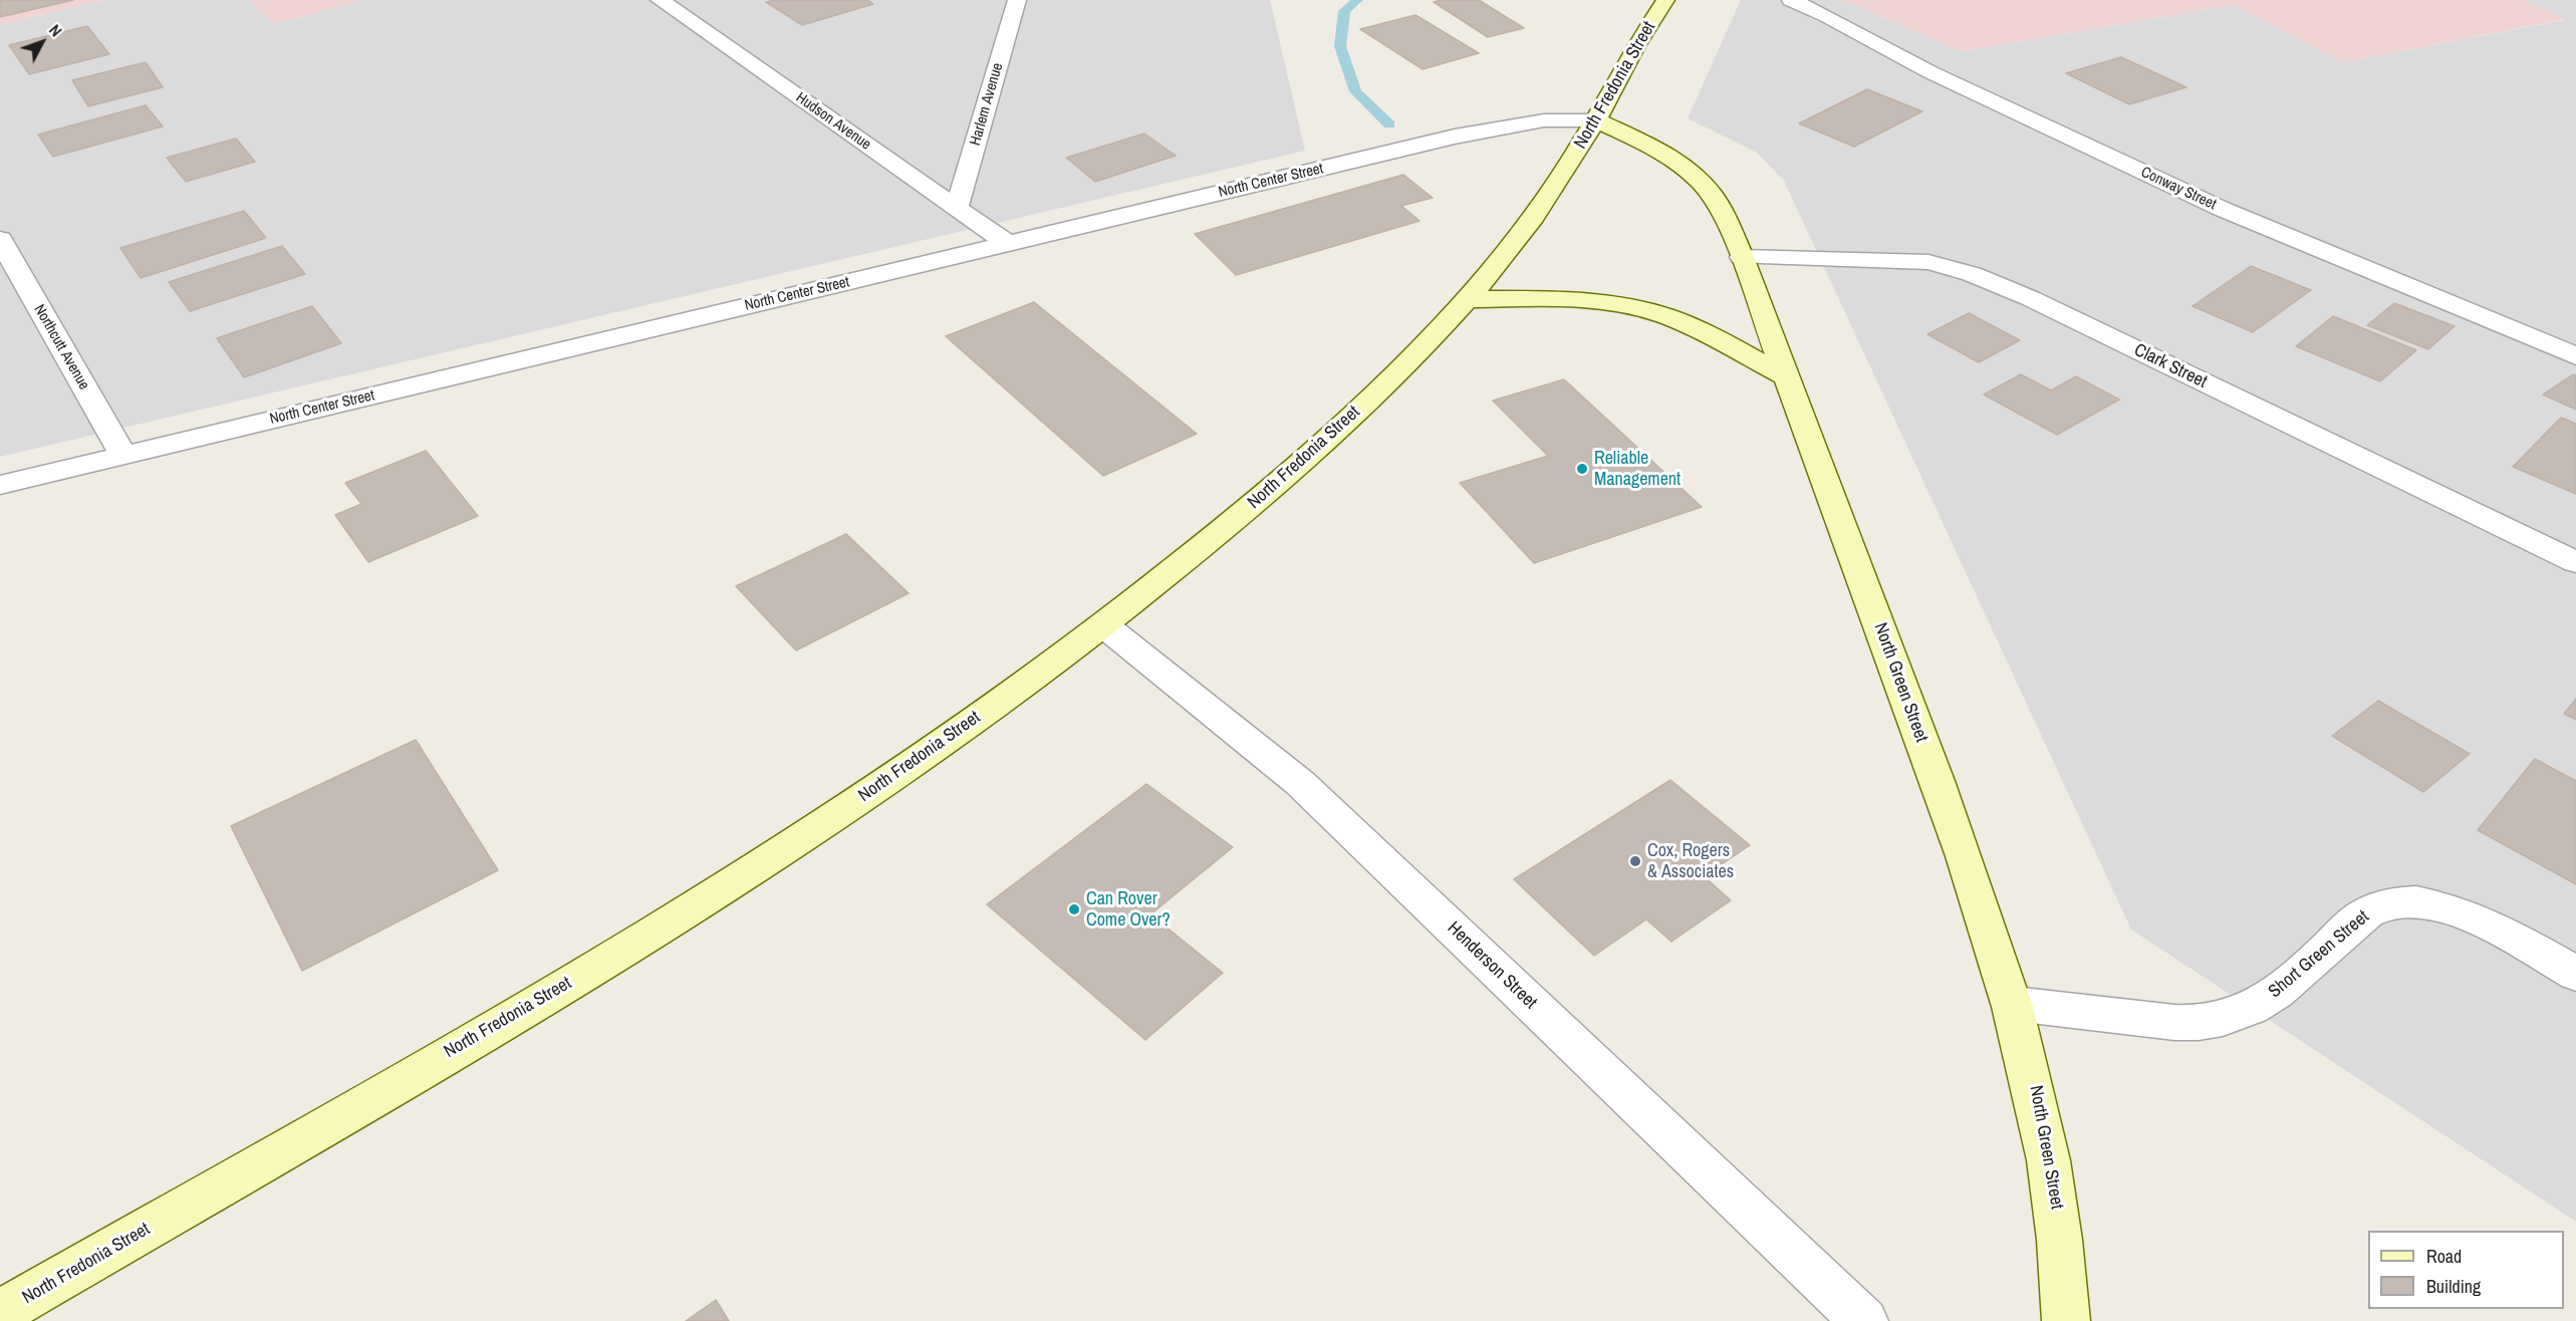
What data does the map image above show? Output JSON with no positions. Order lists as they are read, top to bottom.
{
  "streets": {
    "street": [
      "North Fredonia Street",
      "Harlem Avenue",
      "Hudson Avenue",
      "North Center Street",
      "Conway Street",
      "Northcutt Avenue",
      "Clark Street",
      "North Green Street",
      "Short Green Street",
      "Henderson Street"
    ]
  },
  "crossings": [
    ["North Fredonia Street", "North Center Street"],
    ["North Fredonia Street", "North Green Street"],
    ["North Fredonia Street", "Henderson Street"],
    ["Harlem Avenue", "Hudson Avenue"],
    ["Hudson Avenue", "North Center Street"],
    ["North Center Street", "Northcutt Avenue"],
    ["North Center Street", "North Green Street"],
    ["Clark Street", "North Green Street"],
    ["North Green Street", "Short Green Street"]
  ],
  "places": ["Reliable Management", "Cox, Rogers & Associates", "Can Rover Come Over?"],
  "legend": ["Road", "Building"],
  "north": "top right"
}
